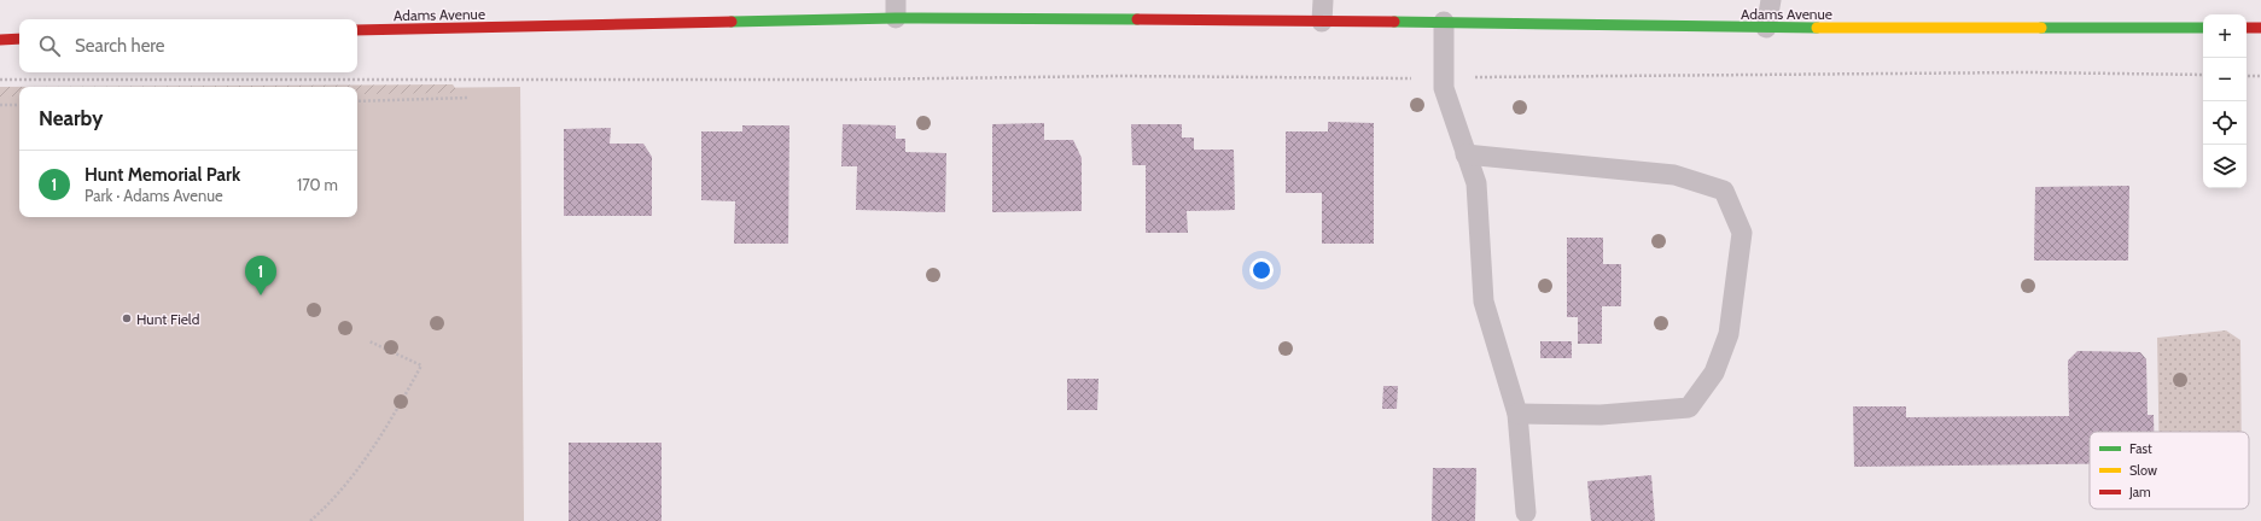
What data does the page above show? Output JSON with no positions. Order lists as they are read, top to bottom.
{
  "streets": {
    "street": ["Adams Avenue"]
  },
  "places": ["Hunt Field"],
  "legend": ["Fast", "Slow", "Jam"],
  "page": {
    "map_buttons": ["+", "−"],
    "search": "Search here",
    "heading": "Nearby",
    "list": [
      {
        "mark": "1",
        "name": "Hunt Memorial Park",
        "note": "Park · Adams Avenue",
        "value": "170 m"
      }
    ],
    "pins": "1"
  }
}
